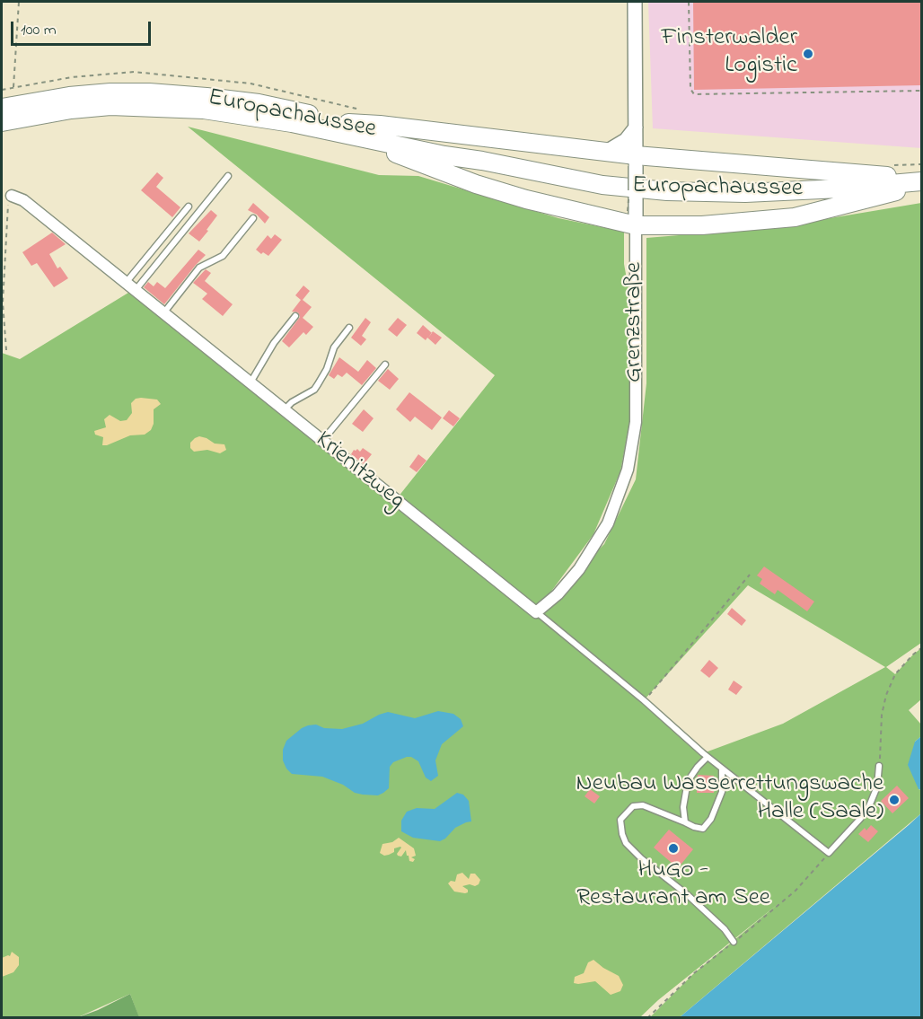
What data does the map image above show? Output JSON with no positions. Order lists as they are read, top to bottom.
{
  "streets": {
    "main road": ["Europachaussee"],
    "street": ["Grenzstraße", "Krienitzweg"]
  },
  "crossings": [
    ["Grenzstraße", "Krienitzweg"]
  ],
  "places": ["Finsterwalder Logistic", "Neubau Wasserrettungswache Halle (Saale)", "HuGo - Restaurant am See"],
  "scale_bar": "100 m"
}
